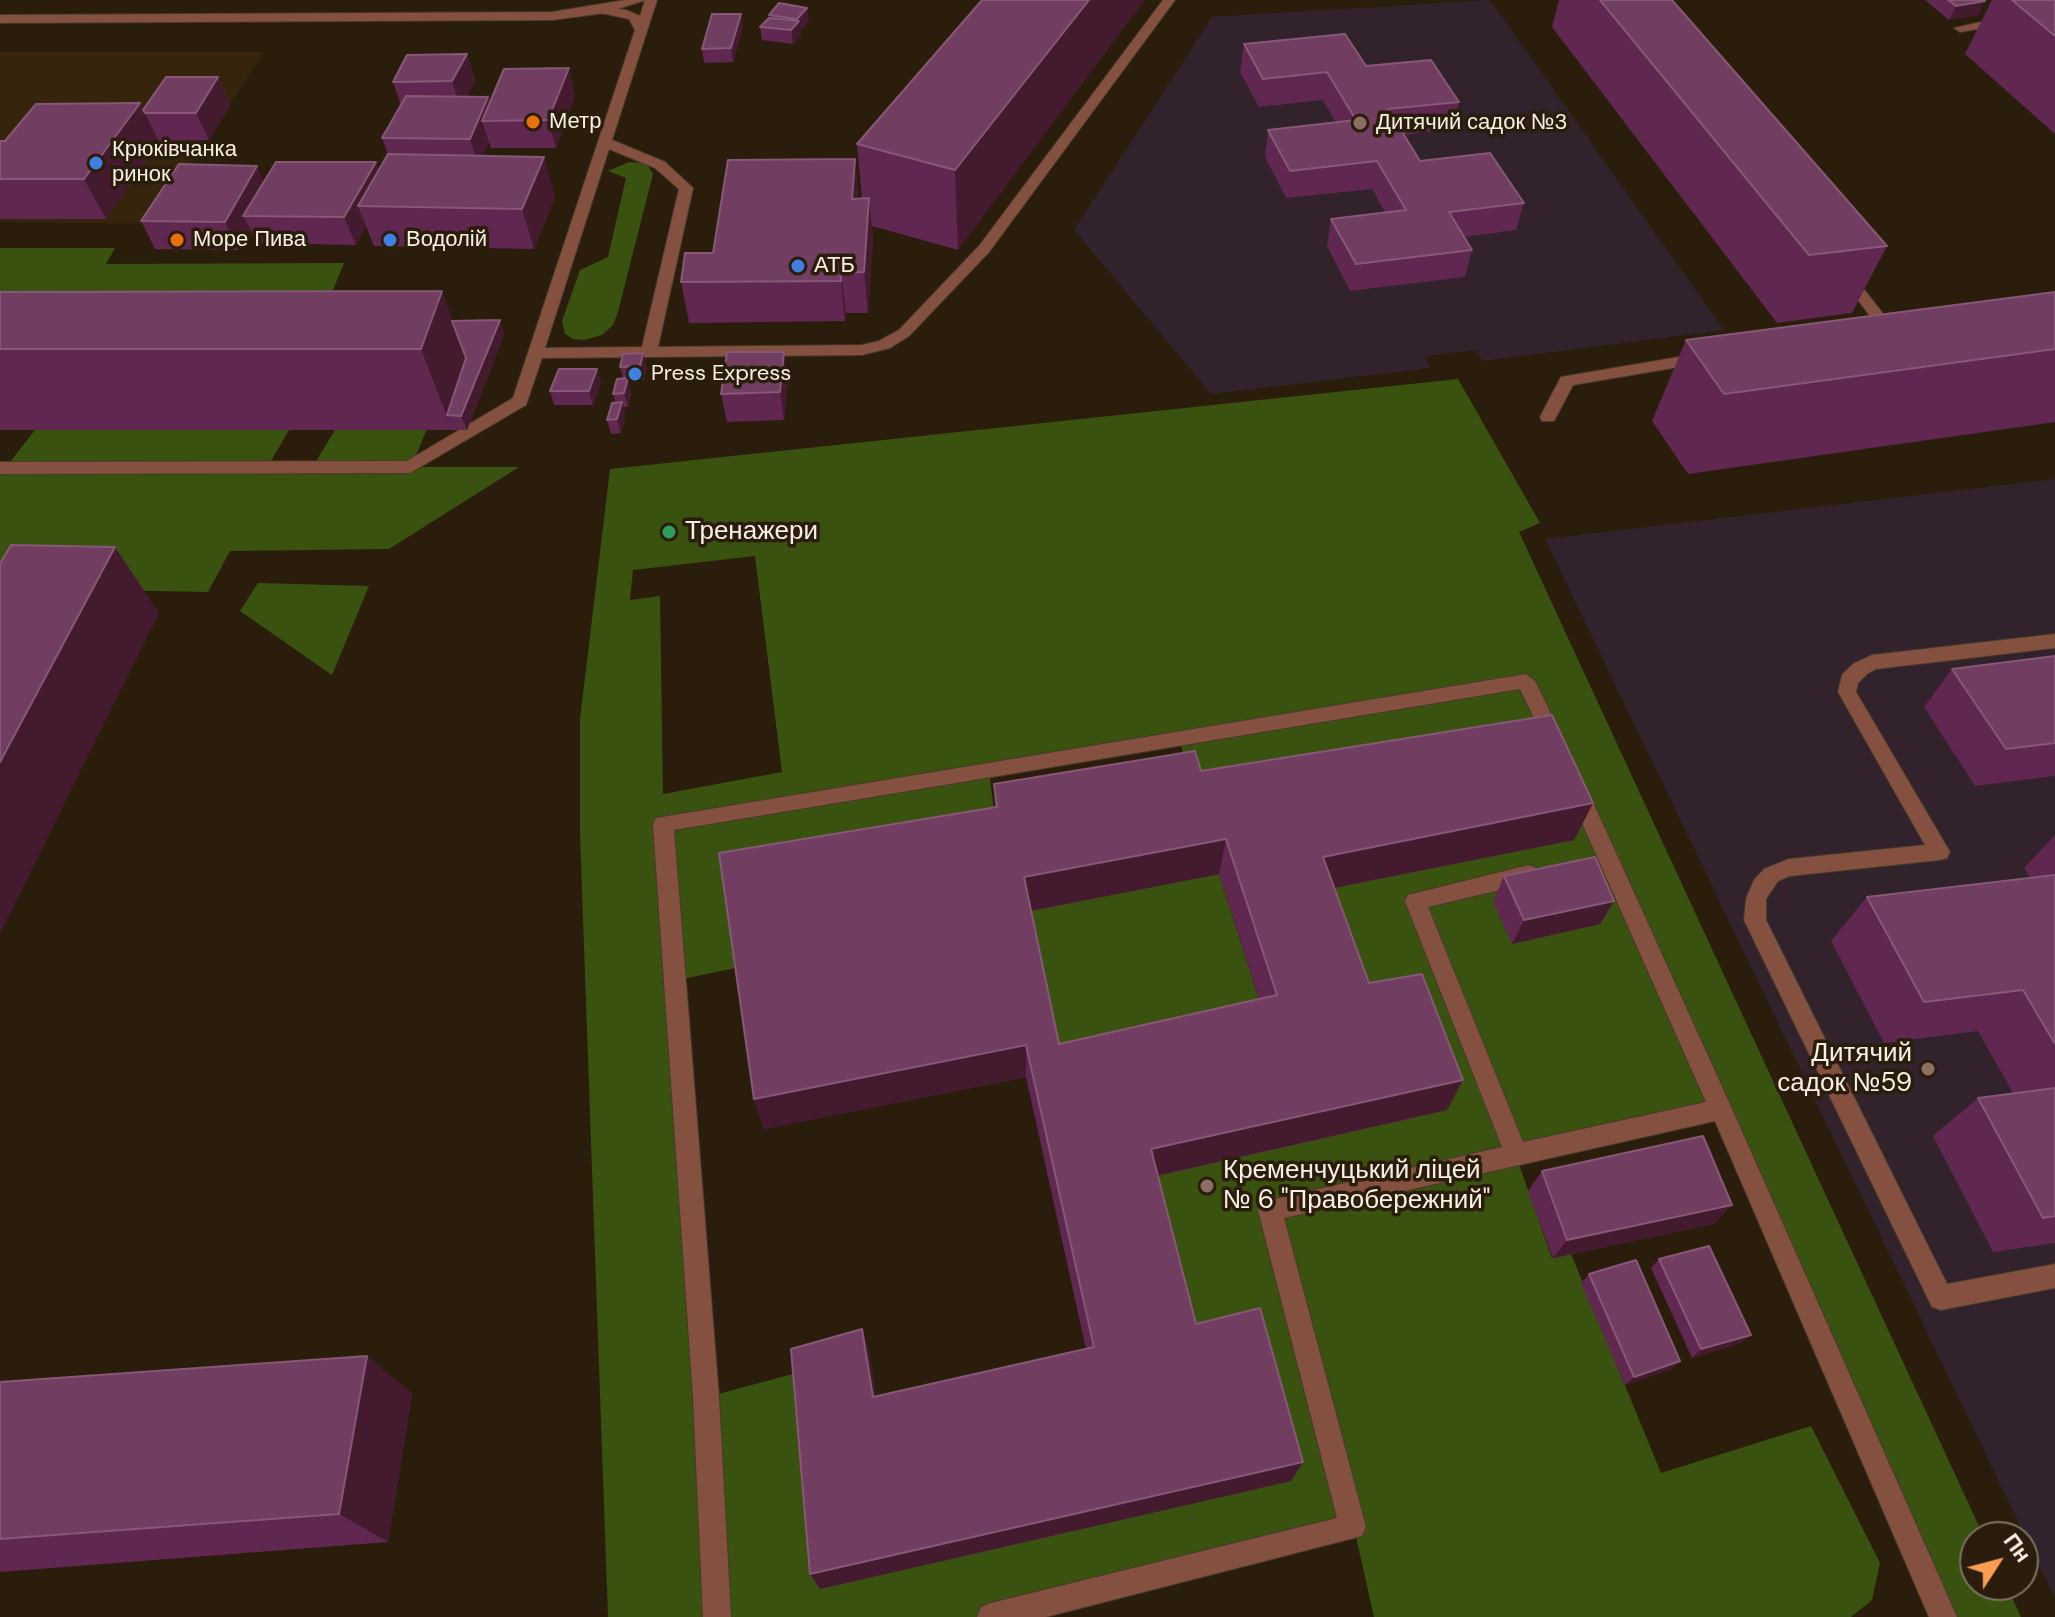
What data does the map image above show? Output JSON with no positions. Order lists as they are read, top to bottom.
{
  "places": [
    "Метр",
    "Дитячий садок №3",
    "Крюківчанка ринок",
    "Море Пива",
    "Водолій",
    "АТБ",
    "Press Express",
    "Тренажери",
    "Дитячий садок №59",
    "Кременчуцький ліцей № 6 \"Правобережний\""
  ],
  "north": "top right"
}
